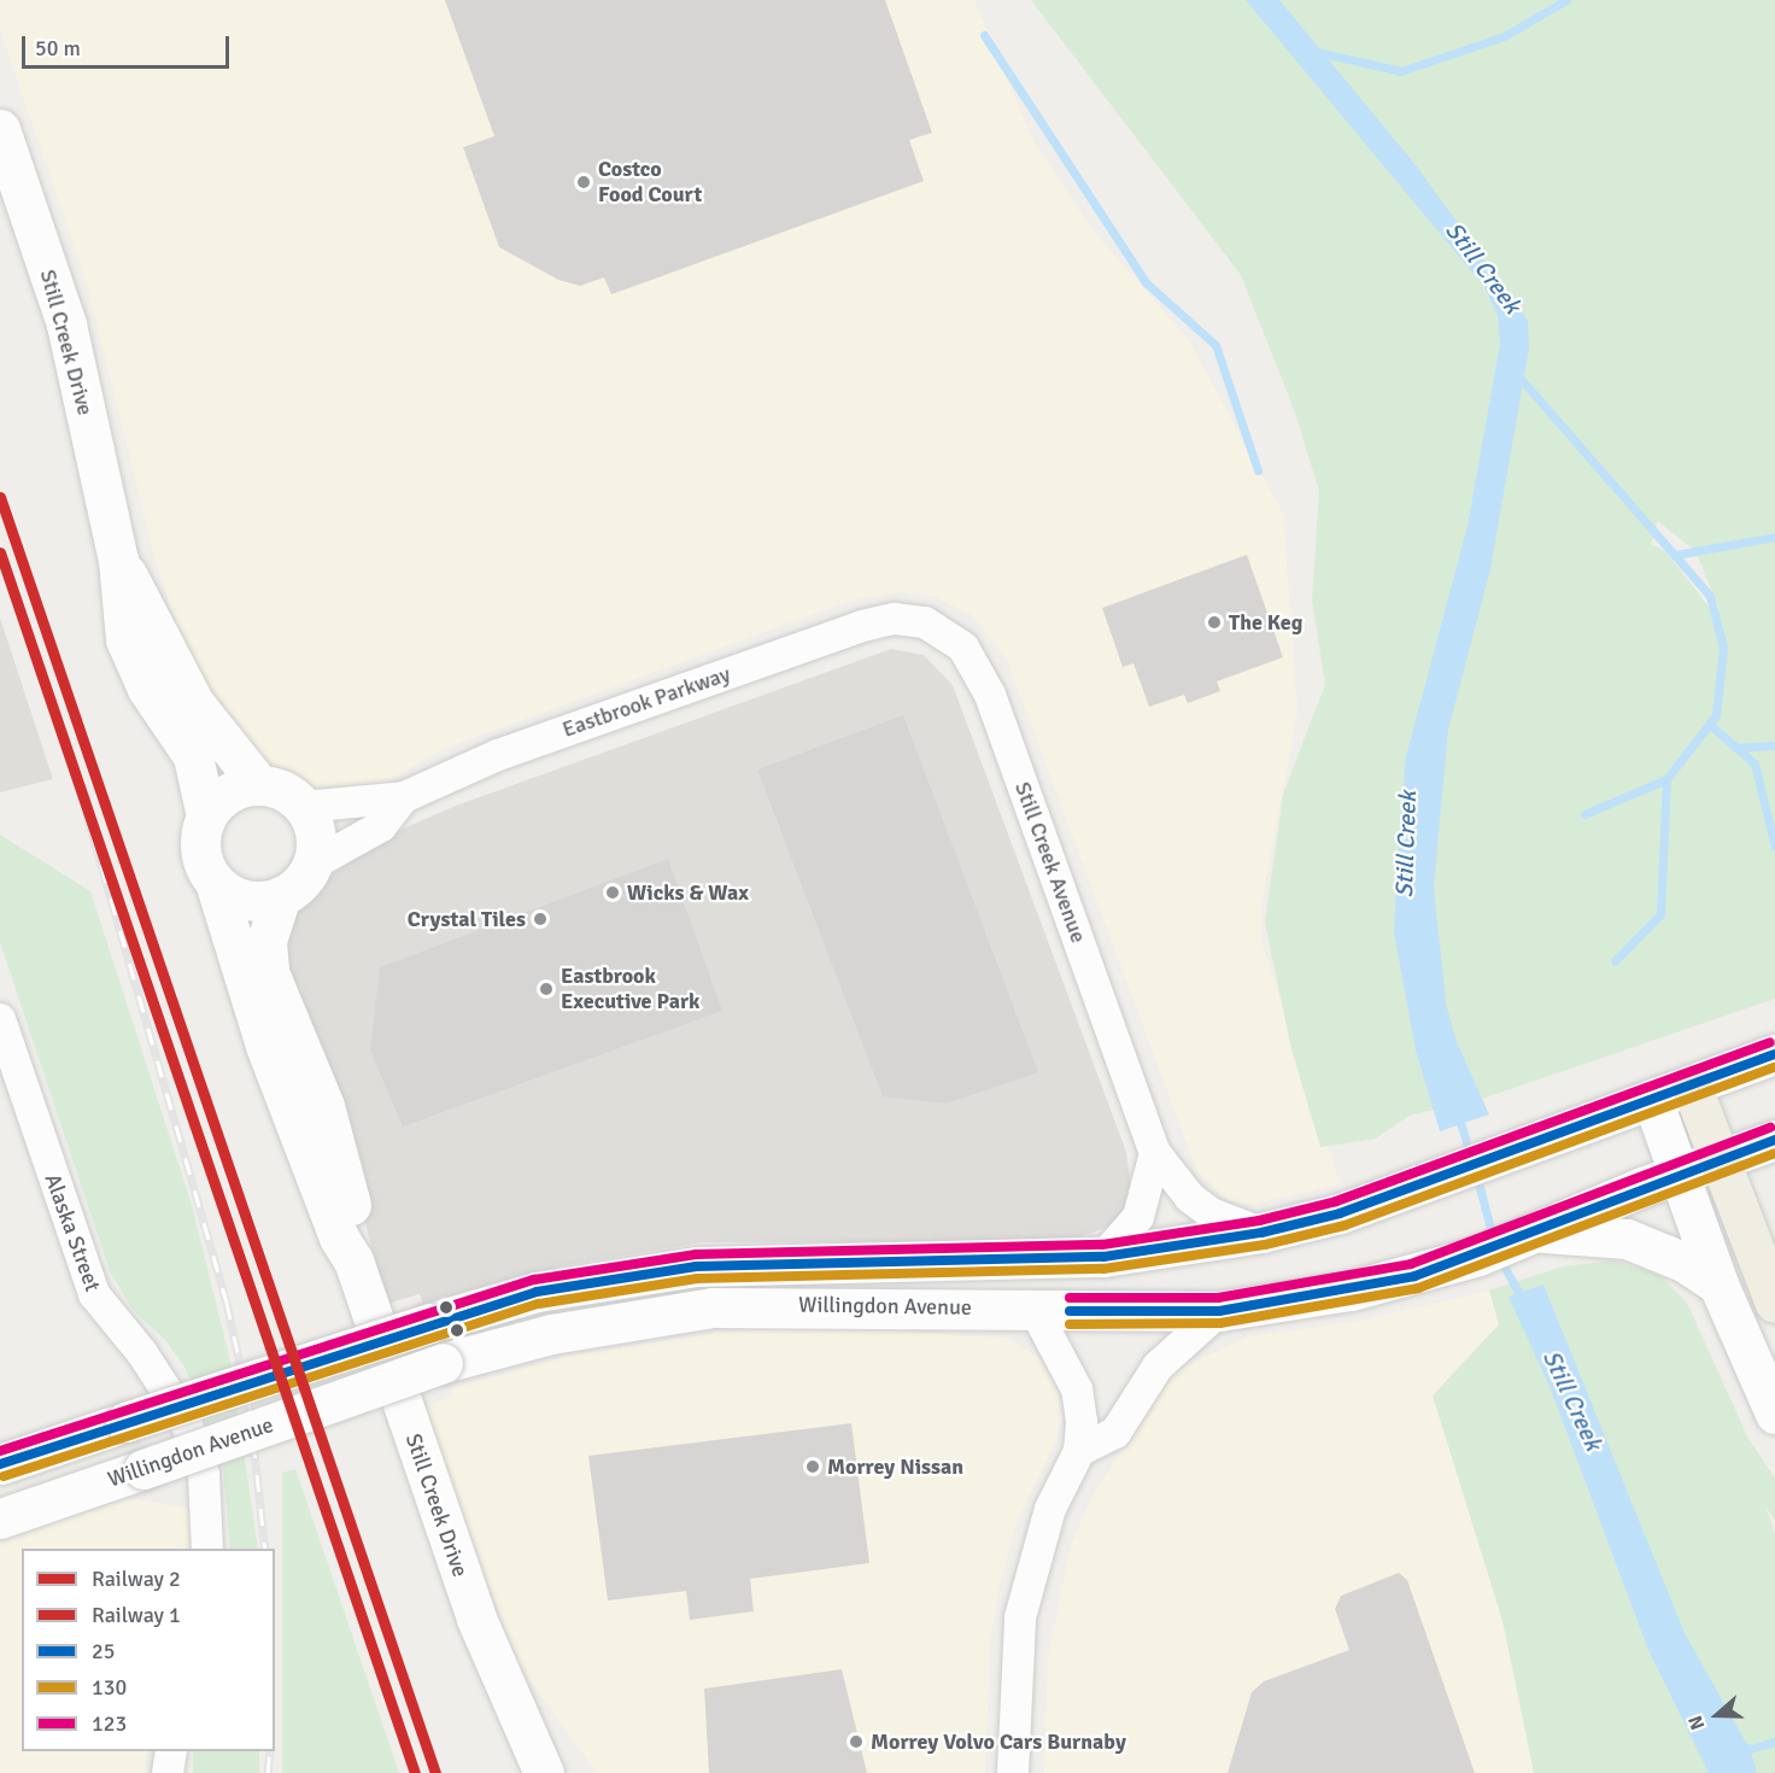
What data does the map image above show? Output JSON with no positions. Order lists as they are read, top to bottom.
{
  "streets": {
    "main road": ["Still Creek Drive", "Willingdon Avenue"],
    "street": ["Eastbrook Parkway", "Still Creek Avenue", "Alaska Street"]
  },
  "crossings": [
    ["Still Creek Drive", "Eastbrook Parkway"],
    ["Eastbrook Parkway", "Still Creek Avenue"],
    ["Still Creek Avenue", "Willingdon Avenue"]
  ],
  "water": ["Still Creek"],
  "places": [
    "Costco Food Court",
    "The Keg",
    "Wicks & Wax",
    "Crystal Tiles",
    "Eastbrook Executive Park",
    "Morrey Nissan",
    "Morrey Volvo Cars Burnaby"
  ],
  "lines": [
    "rail line 2",
    "rail line 1",
    "transit line 123",
    "transit line 25",
    "transit line 130"
  ],
  "legend": [
    "Railway 2",
    "Railway 1",
    "25",
    "130",
    "123"
  ],
  "scale_bar": "50 m",
  "north": "left"
}
